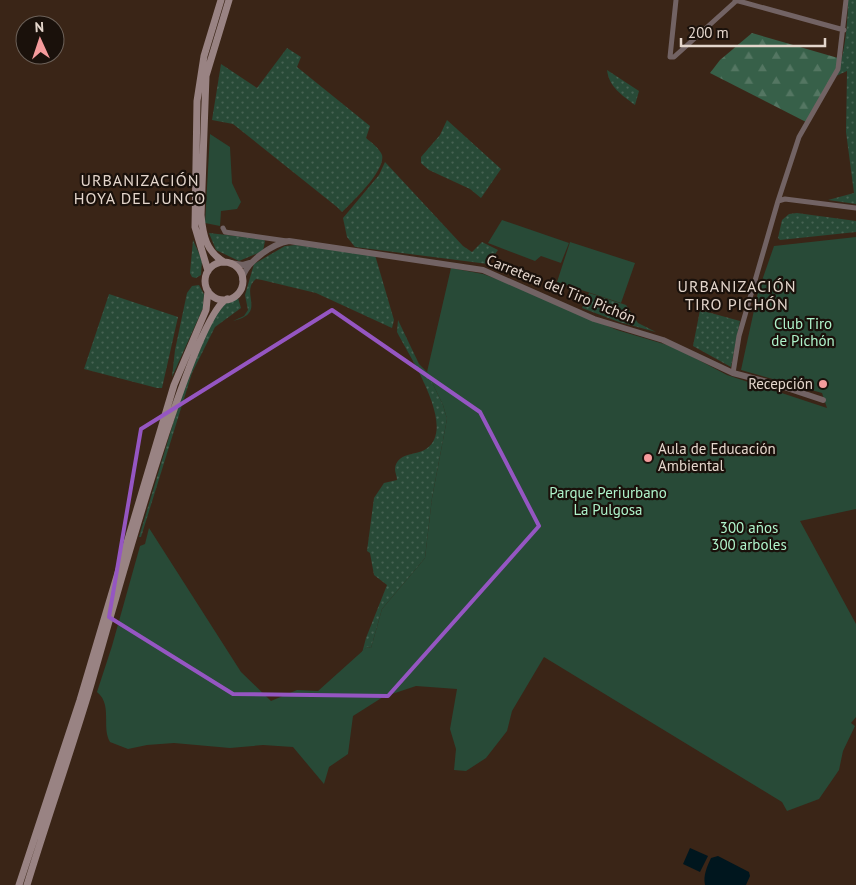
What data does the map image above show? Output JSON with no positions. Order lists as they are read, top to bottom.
{
  "streets": {
    "street": ["Carretera del Tiro Pichón"]
  },
  "districts": ["URBANIZACIÓN HOYA DEL JUNCO", "URBANIZACIÓN TIRO PICHÓN"],
  "parks": ["Club Tiro de Pichón", "Parque Periurbano La Pulgosa", "300 años 300 arboles"],
  "places": ["Recepción", "Aula de Educación Ambiental"],
  "scale_bar": "200 m",
  "north": "top"
}
